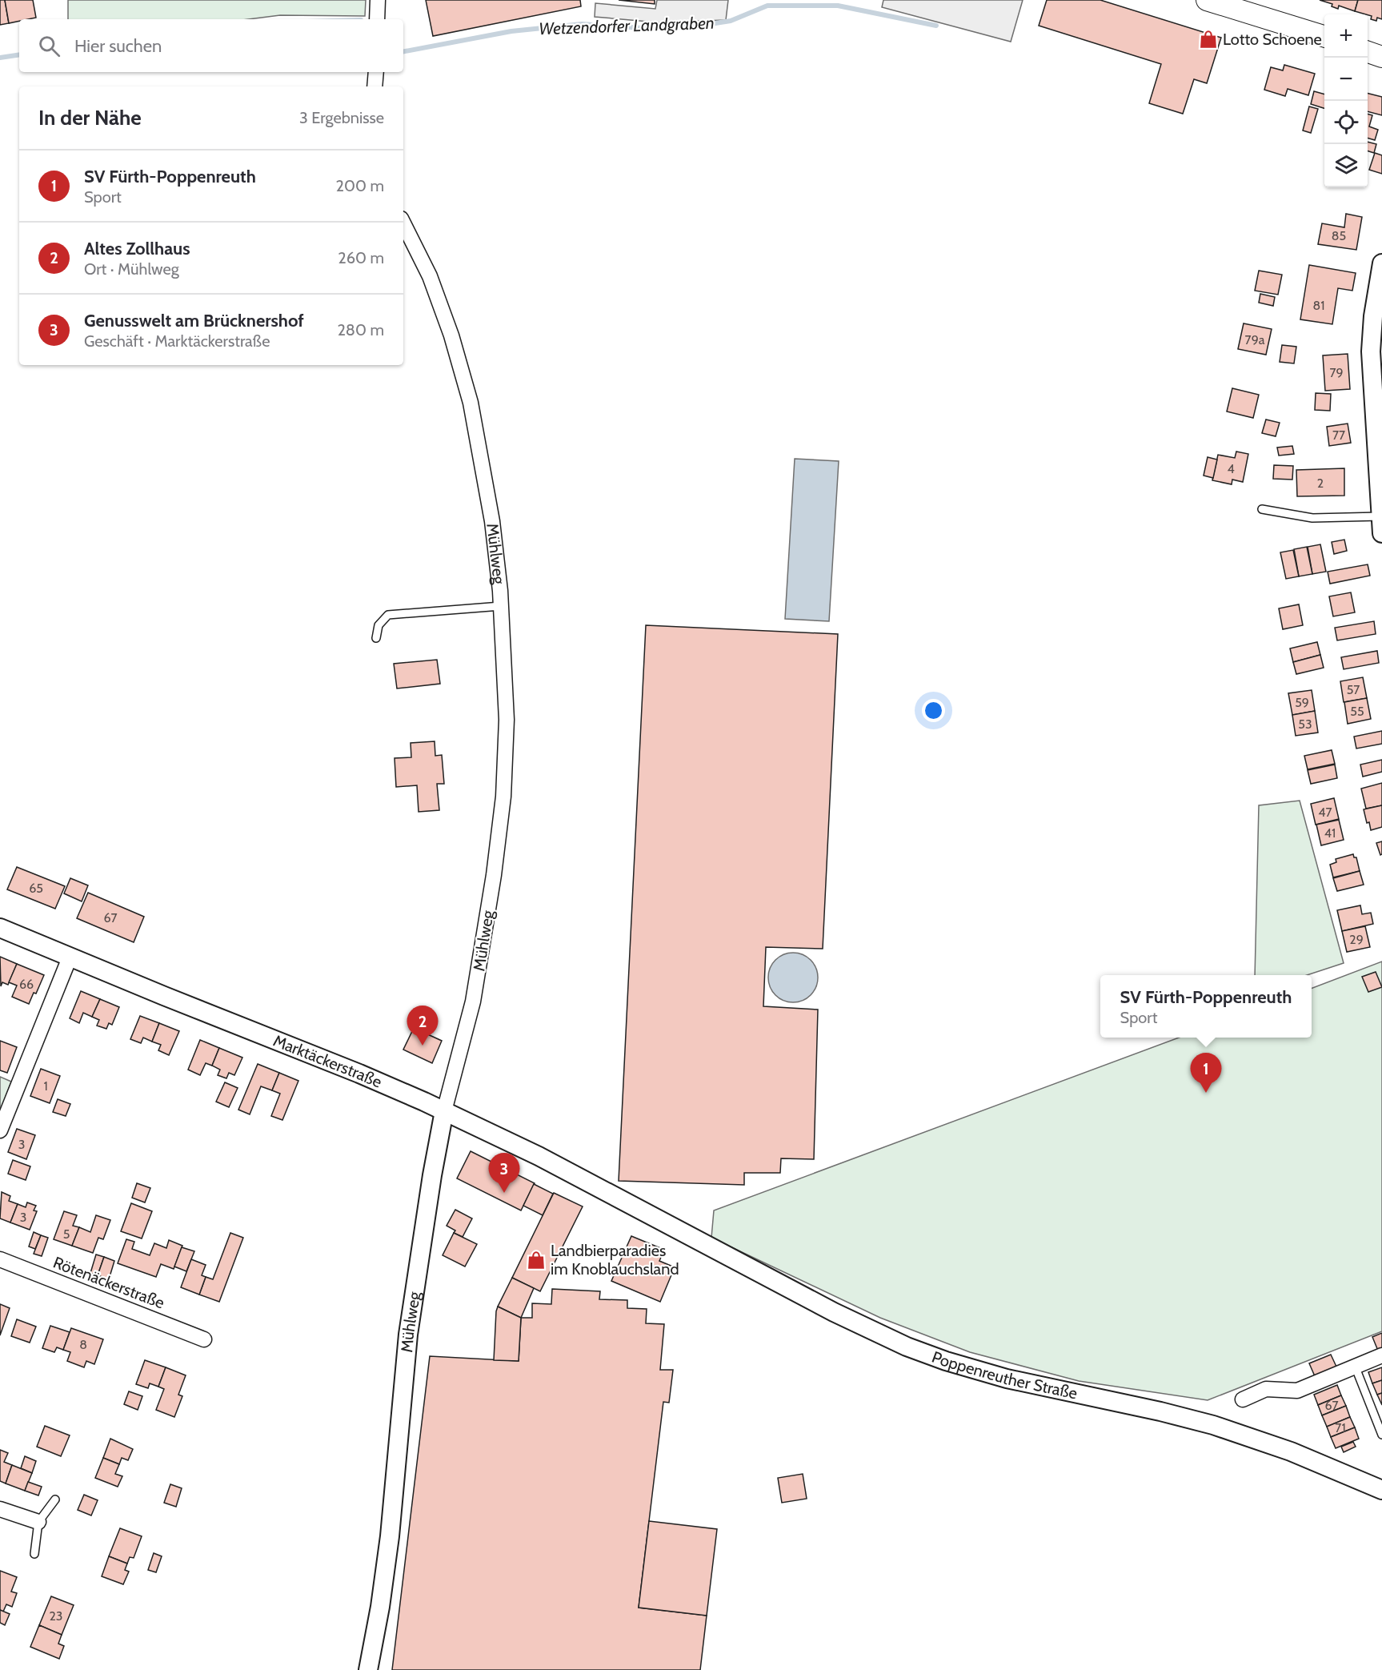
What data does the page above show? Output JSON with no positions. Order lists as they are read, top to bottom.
{
  "streets": {
    "street": [
      "Mühlweg",
      "Marktäckerstraße",
      "Rötenäckerstraße",
      "Poppenreuther Straße"
    ]
  },
  "crossings": [
    ["Mühlweg", "Marktäckerstraße"],
    ["Marktäckerstraße", "Poppenreuther Straße"]
  ],
  "water": ["Wetzendorfer Landgraben"],
  "places": {
    "shop": ["Lotto Schoene", "Landbierparadies im Knoblauchsland"]
  },
  "house_numbers": [
    "85",
    "81",
    "79a",
    "79",
    "77",
    "4",
    "2",
    "57",
    "59",
    "55",
    "53",
    "47",
    "41",
    "65",
    "67",
    "29",
    "66",
    "1",
    "3",
    "3",
    "5",
    "8",
    "67",
    "71",
    "23"
  ],
  "page": {
    "map_buttons": ["+", "−"],
    "search": "Hier suchen",
    "heading": ["In der Nähe", "3 Ergebnisse"],
    "list": [
      {
        "mark": "1",
        "name": "SV Fürth-Poppenreuth",
        "note": "Sport",
        "value": "200 m"
      },
      {
        "mark": "2",
        "name": "Altes Zollhaus",
        "note": "Ort · Mühlweg",
        "value": "260 m"
      },
      {
        "mark": "3",
        "name": "Genusswelt am Brücknershof",
        "note": "Geschäft · Marktäckerstraße",
        "value": "280 m"
      }
    ],
    "popup": ["SV Fürth-Poppenreuth", "Sport"],
    "pins": ["2", "1", "3"]
  }
}
